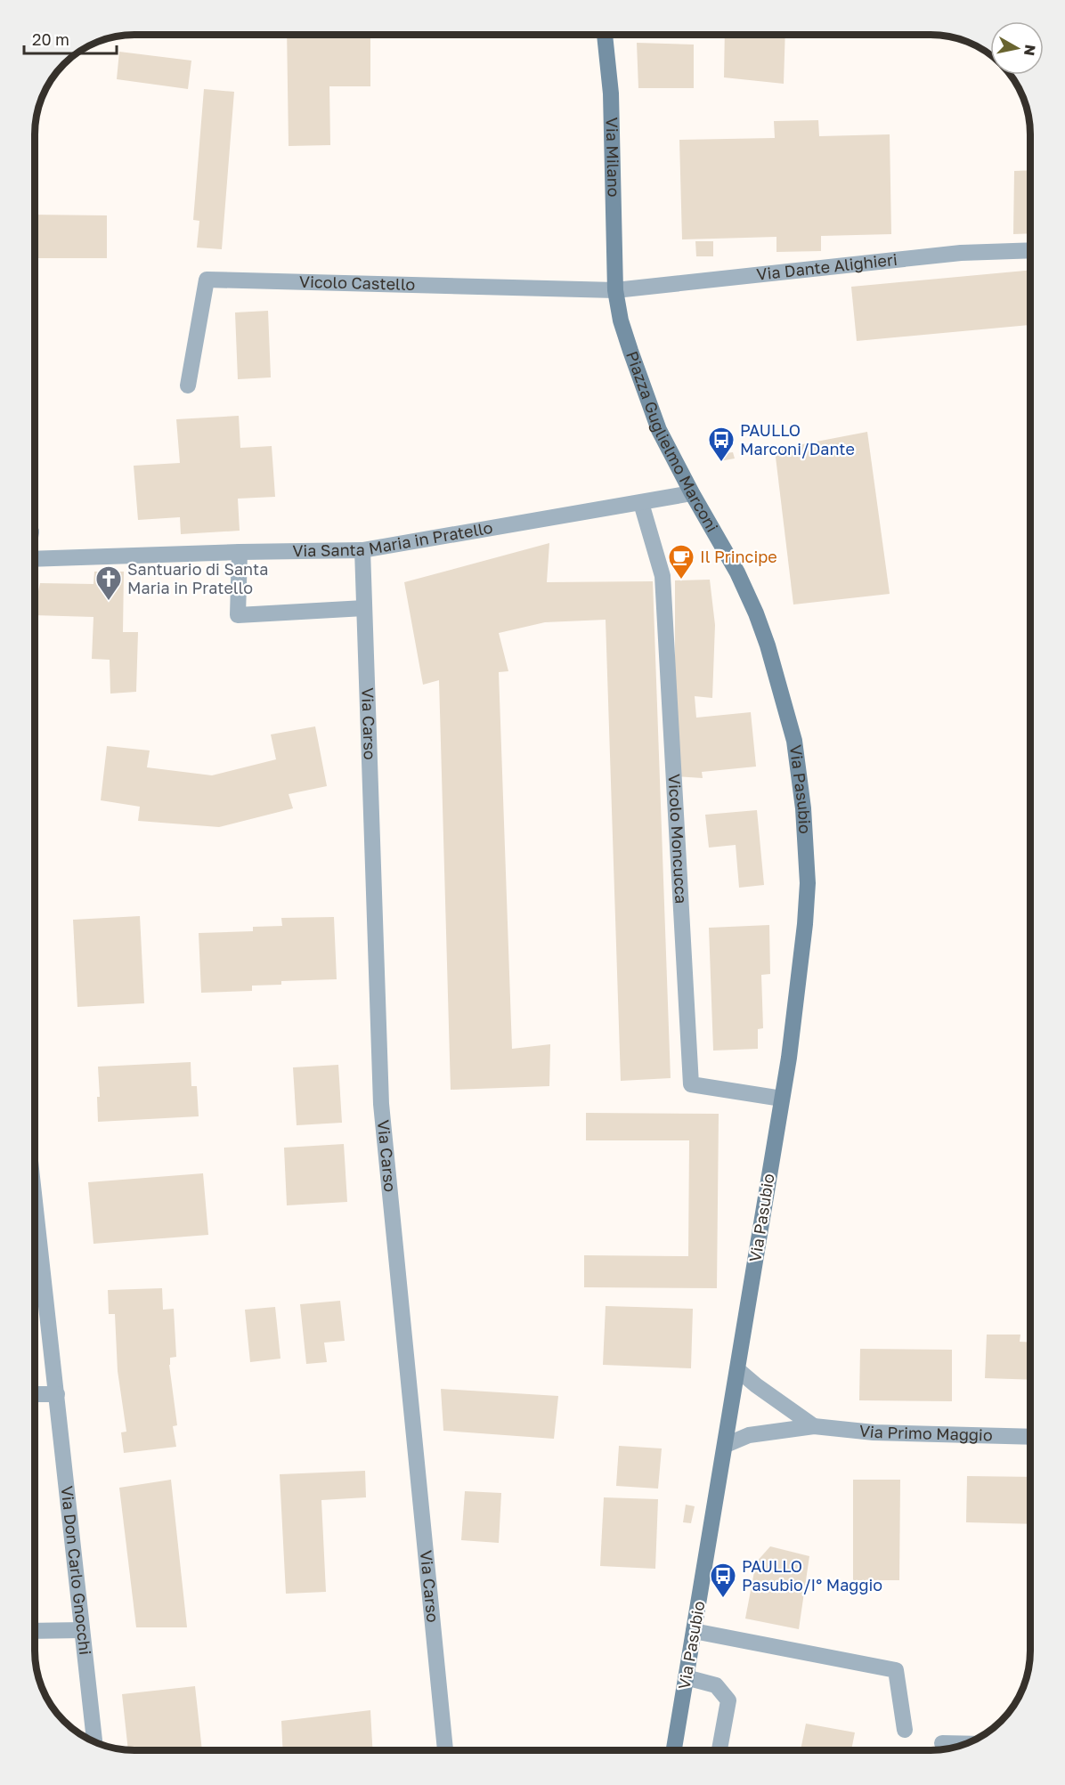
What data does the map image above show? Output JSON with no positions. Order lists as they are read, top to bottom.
{
  "streets": {
    "street": [
      "Via Milano",
      "Via Dante Alighieri",
      "Vicolo Castello",
      "Piazza Guglielmo Marconi",
      "Via Santa Maria in Pratello",
      "Via Carso",
      "Via Pasubio",
      "Vicolo Moncucca",
      "Via Primo Maggio",
      "Via Don Carlo Gnocchi"
    ]
  },
  "crossings": [
    ["Via Milano", "Via Dante Alighieri"],
    ["Via Milano", "Vicolo Castello"],
    ["Via Milano", "Piazza Guglielmo Marconi"],
    ["Via Dante Alighieri", "Vicolo Castello"],
    ["Via Dante Alighieri", "Piazza Guglielmo Marconi"],
    ["Vicolo Castello", "Piazza Guglielmo Marconi"],
    ["Piazza Guglielmo Marconi", "Via Santa Maria in Pratello"],
    ["Piazza Guglielmo Marconi", "Via Pasubio"],
    ["Via Santa Maria in Pratello", "Via Carso"],
    ["Via Santa Maria in Pratello", "Vicolo Moncucca"],
    ["Via Pasubio", "Vicolo Moncucca"],
    ["Via Pasubio", "Via Primo Maggio"]
  ],
  "places": {
    "bus stop": ["PAULLO Marconi/Dante", "PAULLO Pasubio/I° Maggio"],
    "cafe": ["Il Principe"],
    "church": ["Santuario di Santa Maria in Pratello"]
  },
  "scale_bar": "20 m",
  "north": "right"
}
